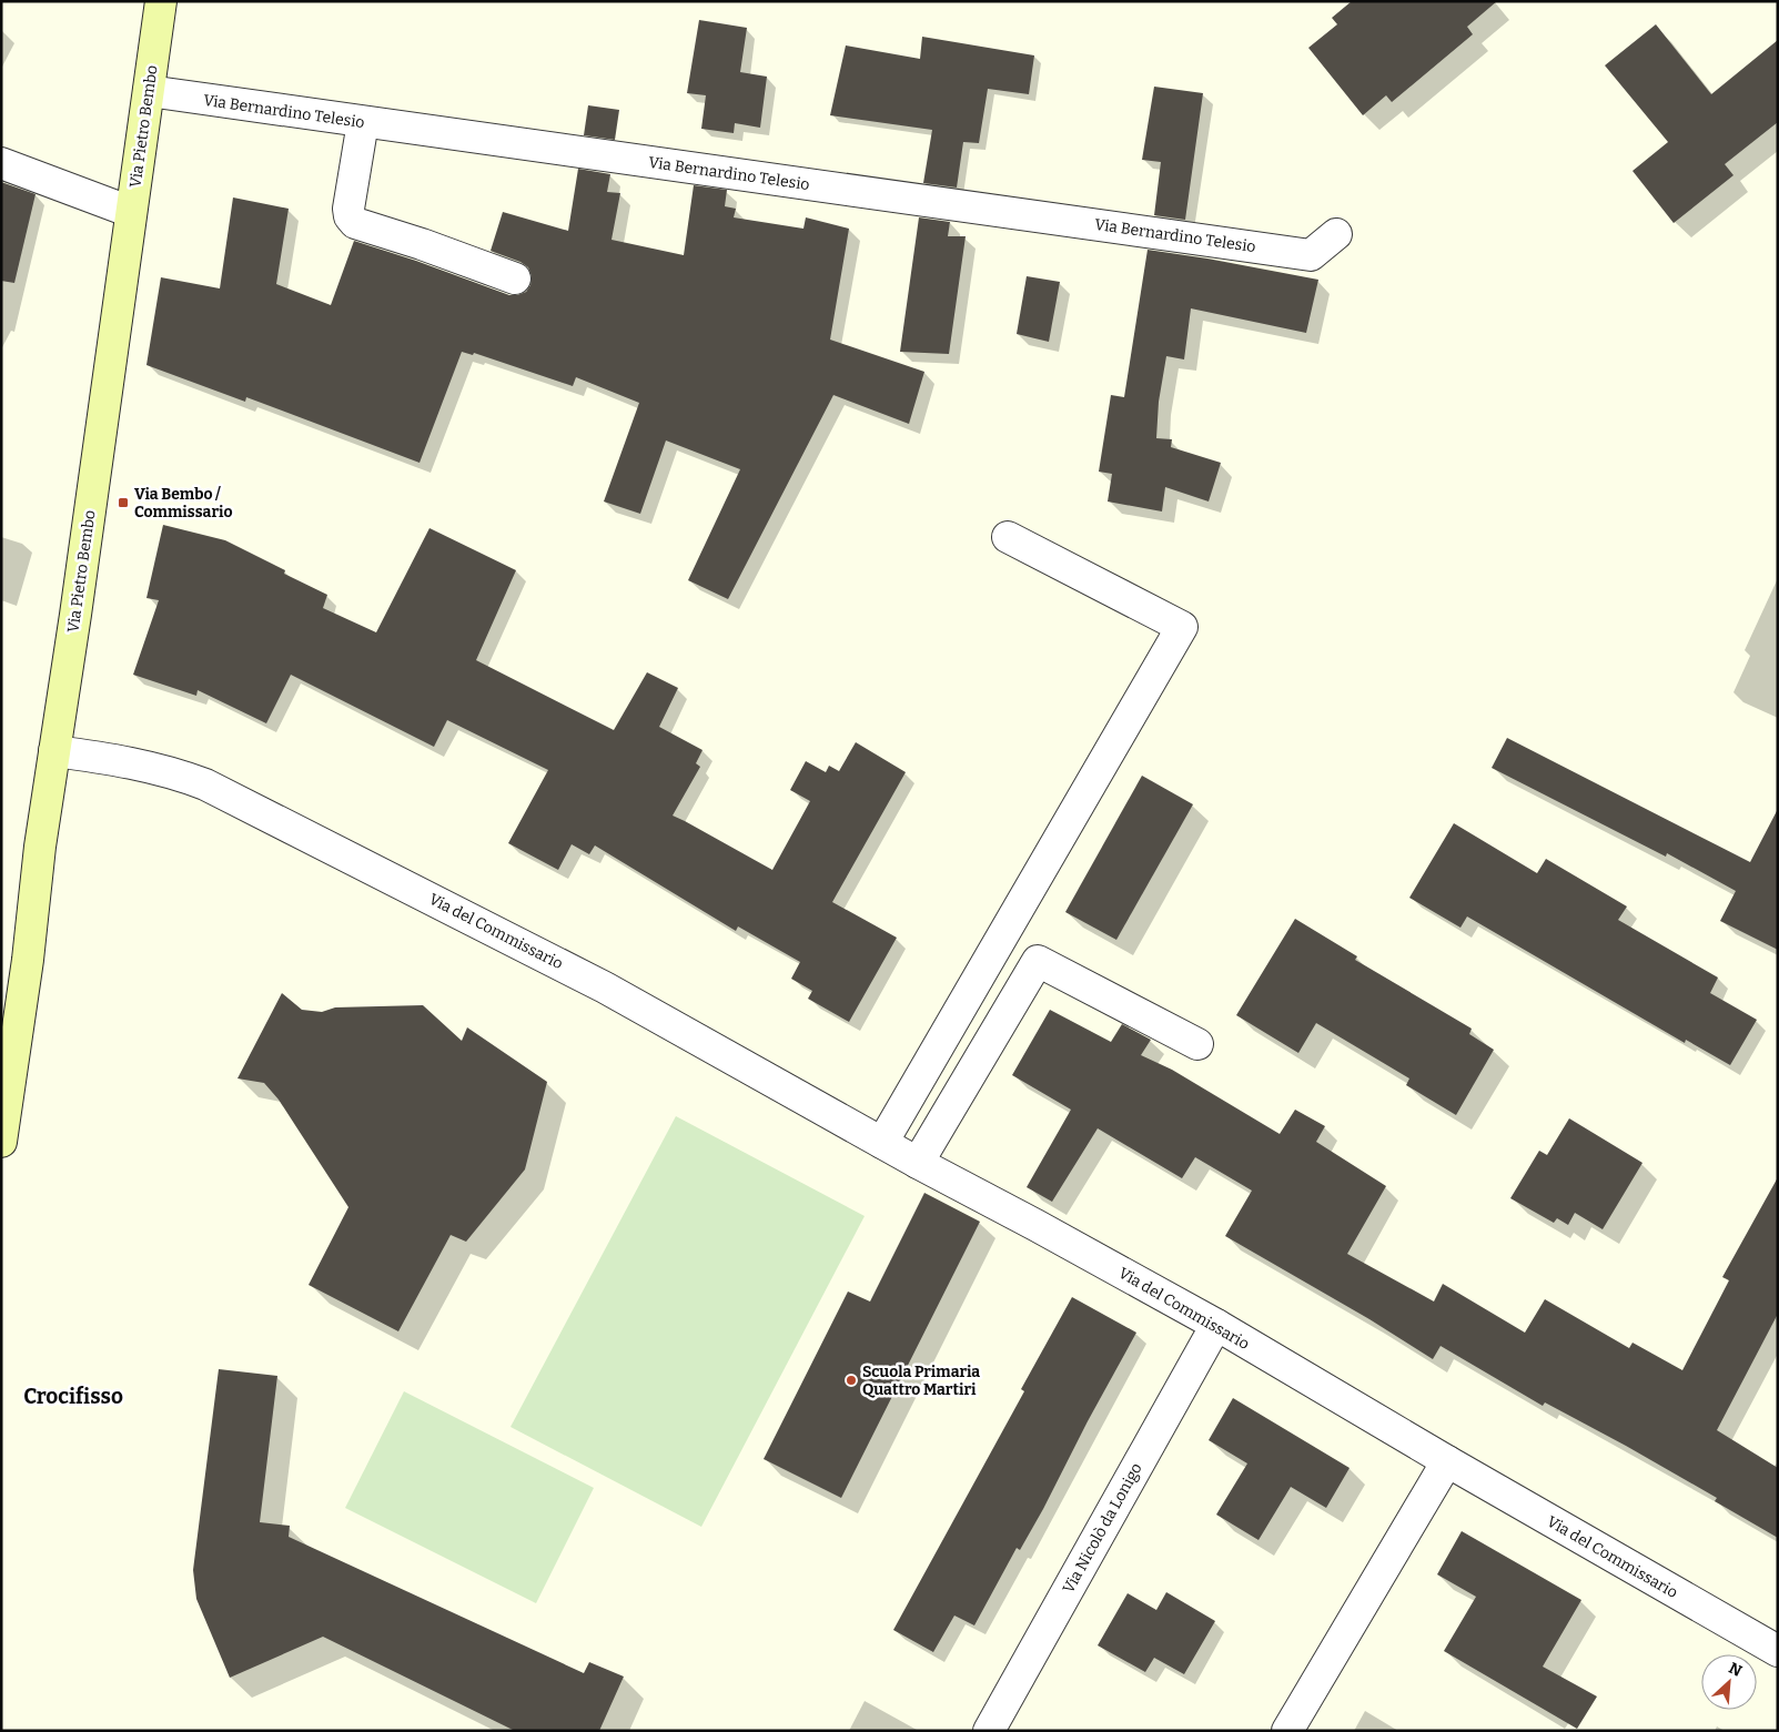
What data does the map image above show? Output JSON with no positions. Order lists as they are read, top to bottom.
{
  "streets": {
    "main road": ["Via Pietro Bembo"],
    "street": ["Via Bernardino Telesio", "Via del Commissario", "Via Nicolò da Lonigo"]
  },
  "crossings": [
    ["Via Bernardino Telesio", "Via Pietro Bembo"],
    ["Via Pietro Bembo", "Via del Commissario"],
    ["Via del Commissario", "Via Nicolò da Lonigo"]
  ],
  "districts": ["Crocifisso"],
  "places": {
    "transit": ["Via Bembo / Commissario"],
    "other": ["Scuola Primaria Quattro Martiri"]
  },
  "north": "top right"
}
